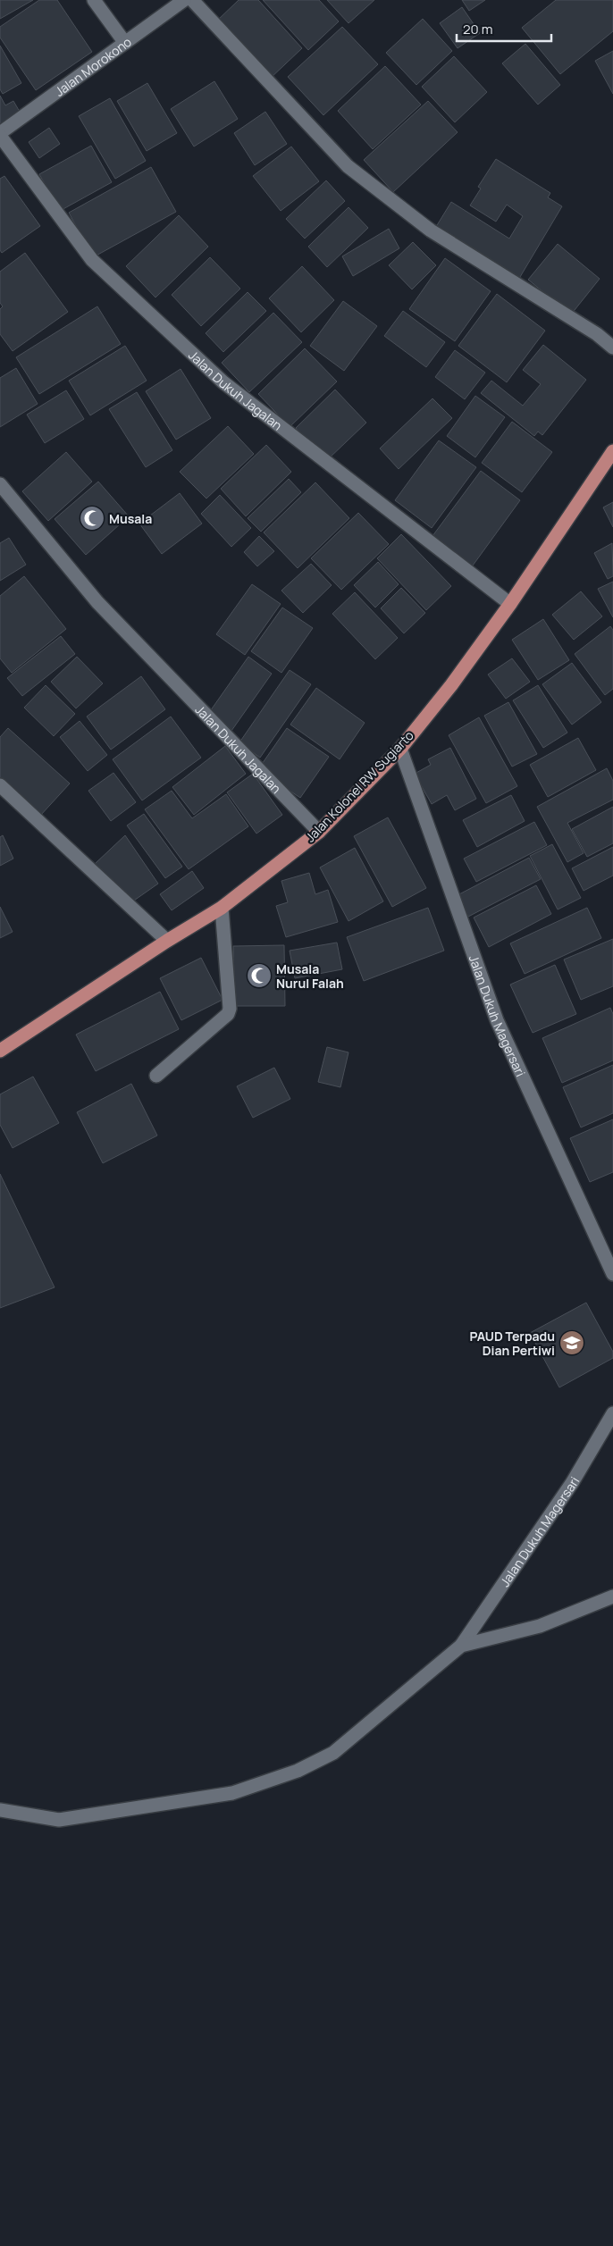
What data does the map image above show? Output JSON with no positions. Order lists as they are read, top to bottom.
{
  "streets": {
    "main road": ["Jalan Kolonel RW Sugiarto"],
    "street": ["Jalan Morokono", "Jalan Dukuh Jagalan", "Jalan Dukuh Magersari"]
  },
  "crossings": [
    ["Jalan Morokono", "Jalan Dukuh Jagalan"],
    ["Jalan Dukuh Jagalan", "Jalan Kolonel RW Sugiarto"],
    ["Jalan Kolonel RW Sugiarto", "Jalan Dukuh Magersari"]
  ],
  "places": {
    "mosque": ["Musala", "Musala Nurul Falah"],
    "school or university": ["PAUD Terpadu Dian Pertiwi"]
  },
  "scale_bar": "20 m"
}
